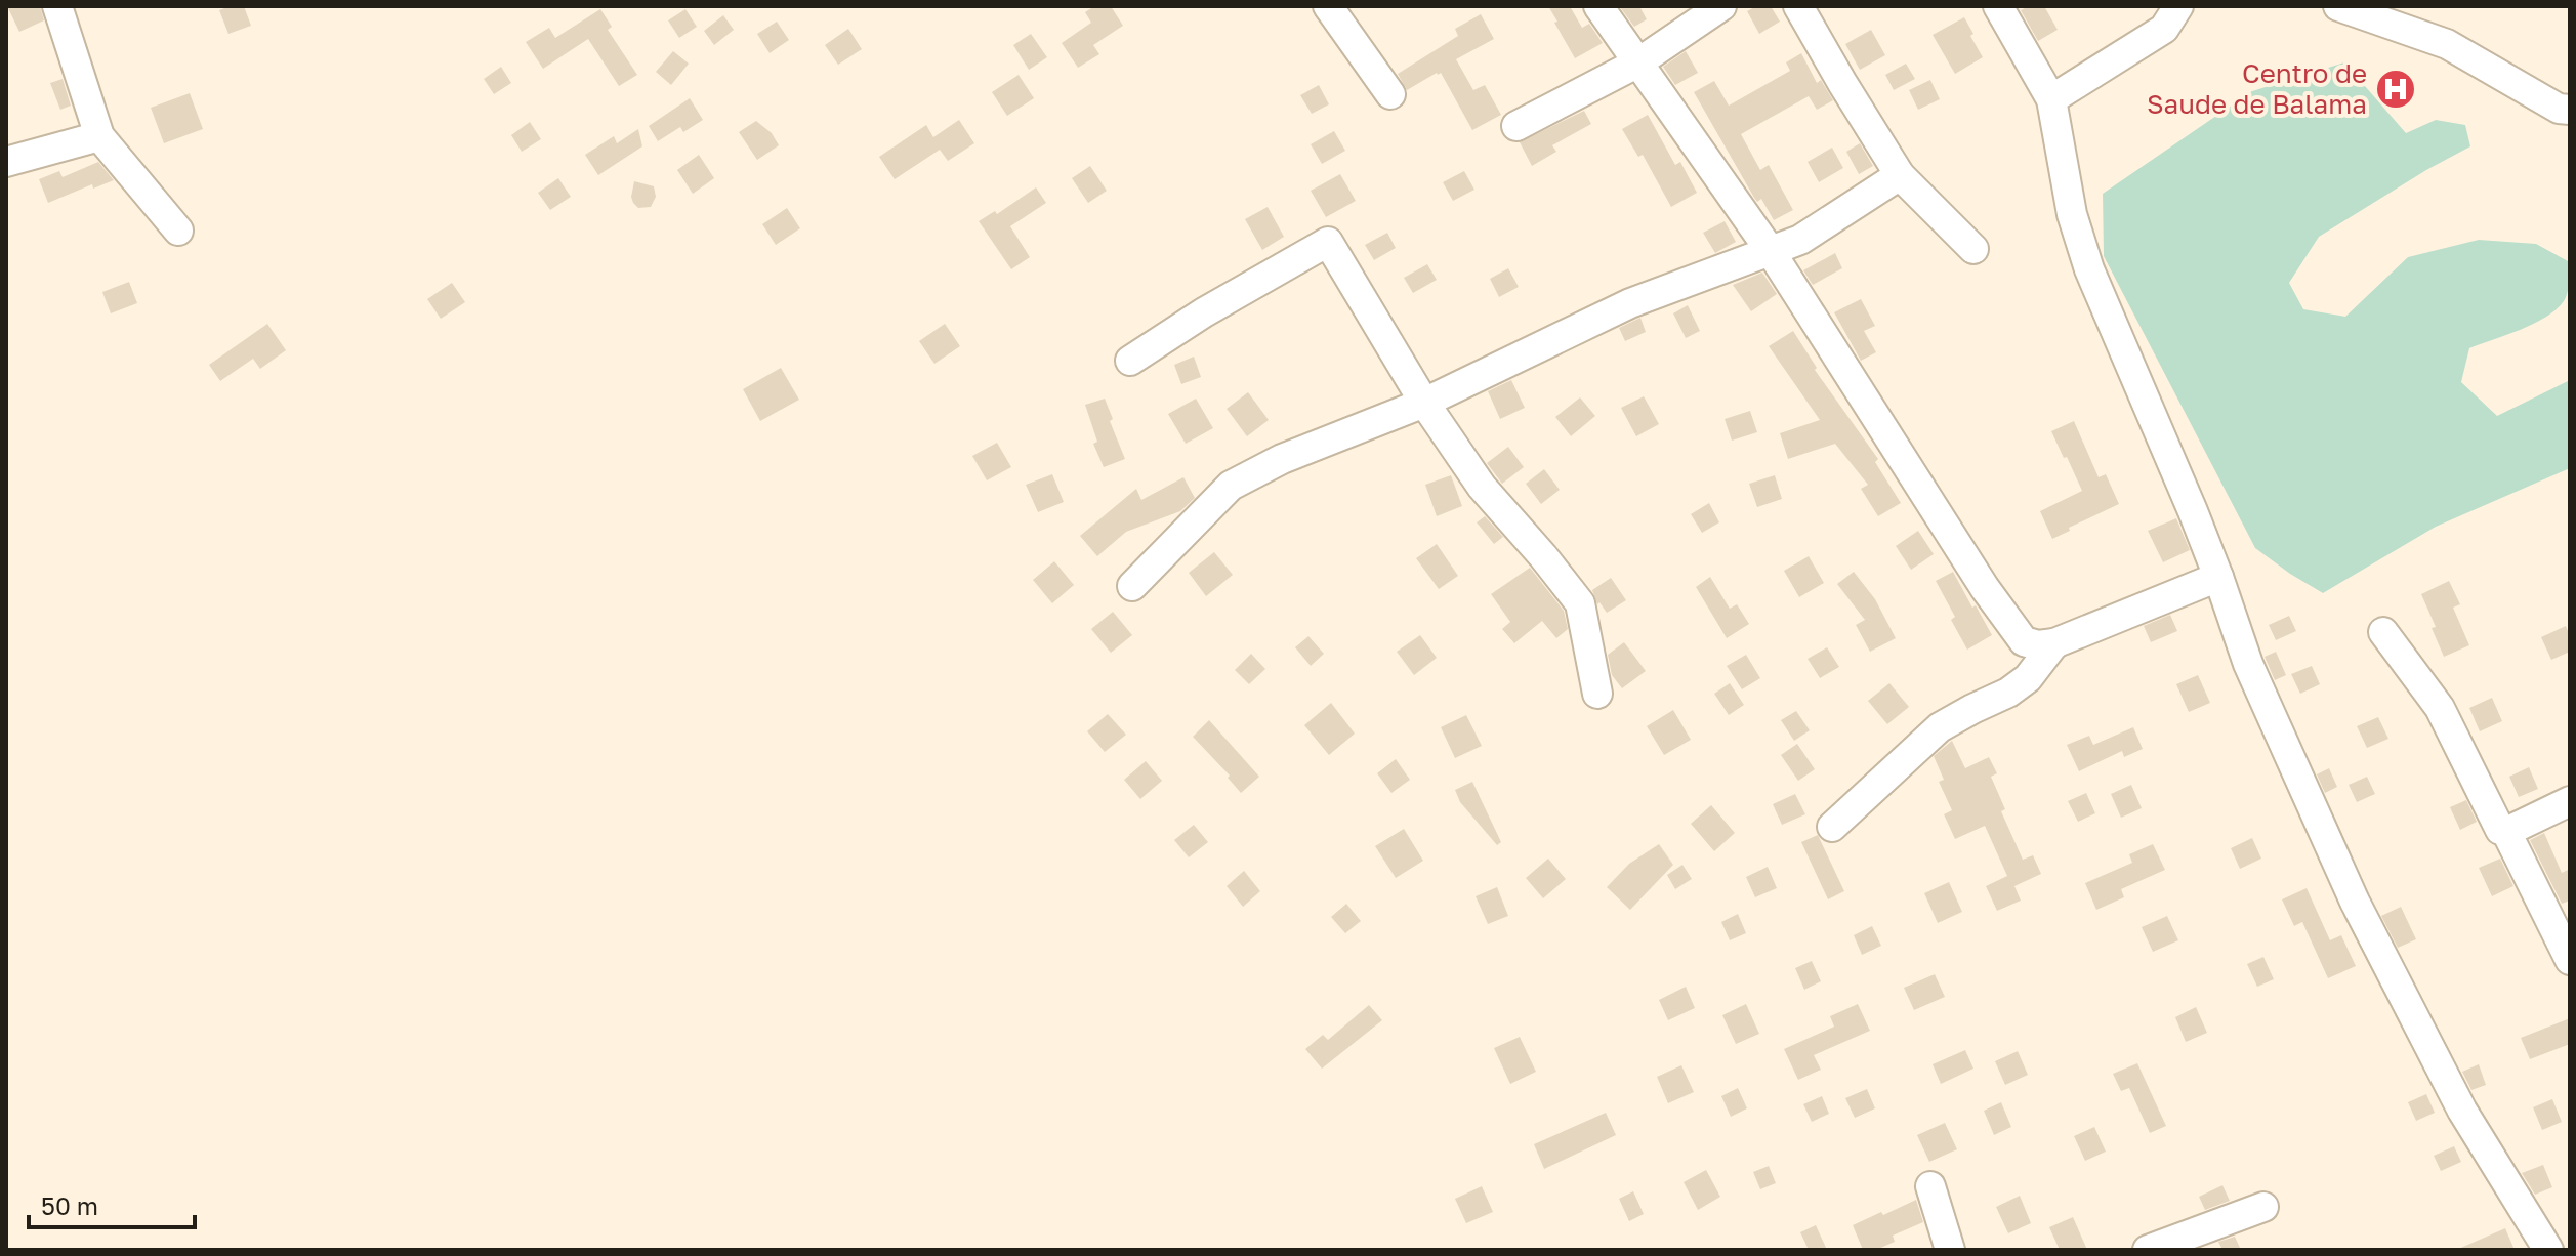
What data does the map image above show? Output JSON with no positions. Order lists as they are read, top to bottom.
{
  "places": {
    "hospital": ["Centro de Saude de Balama"]
  },
  "scale_bar": "50 m"
}
